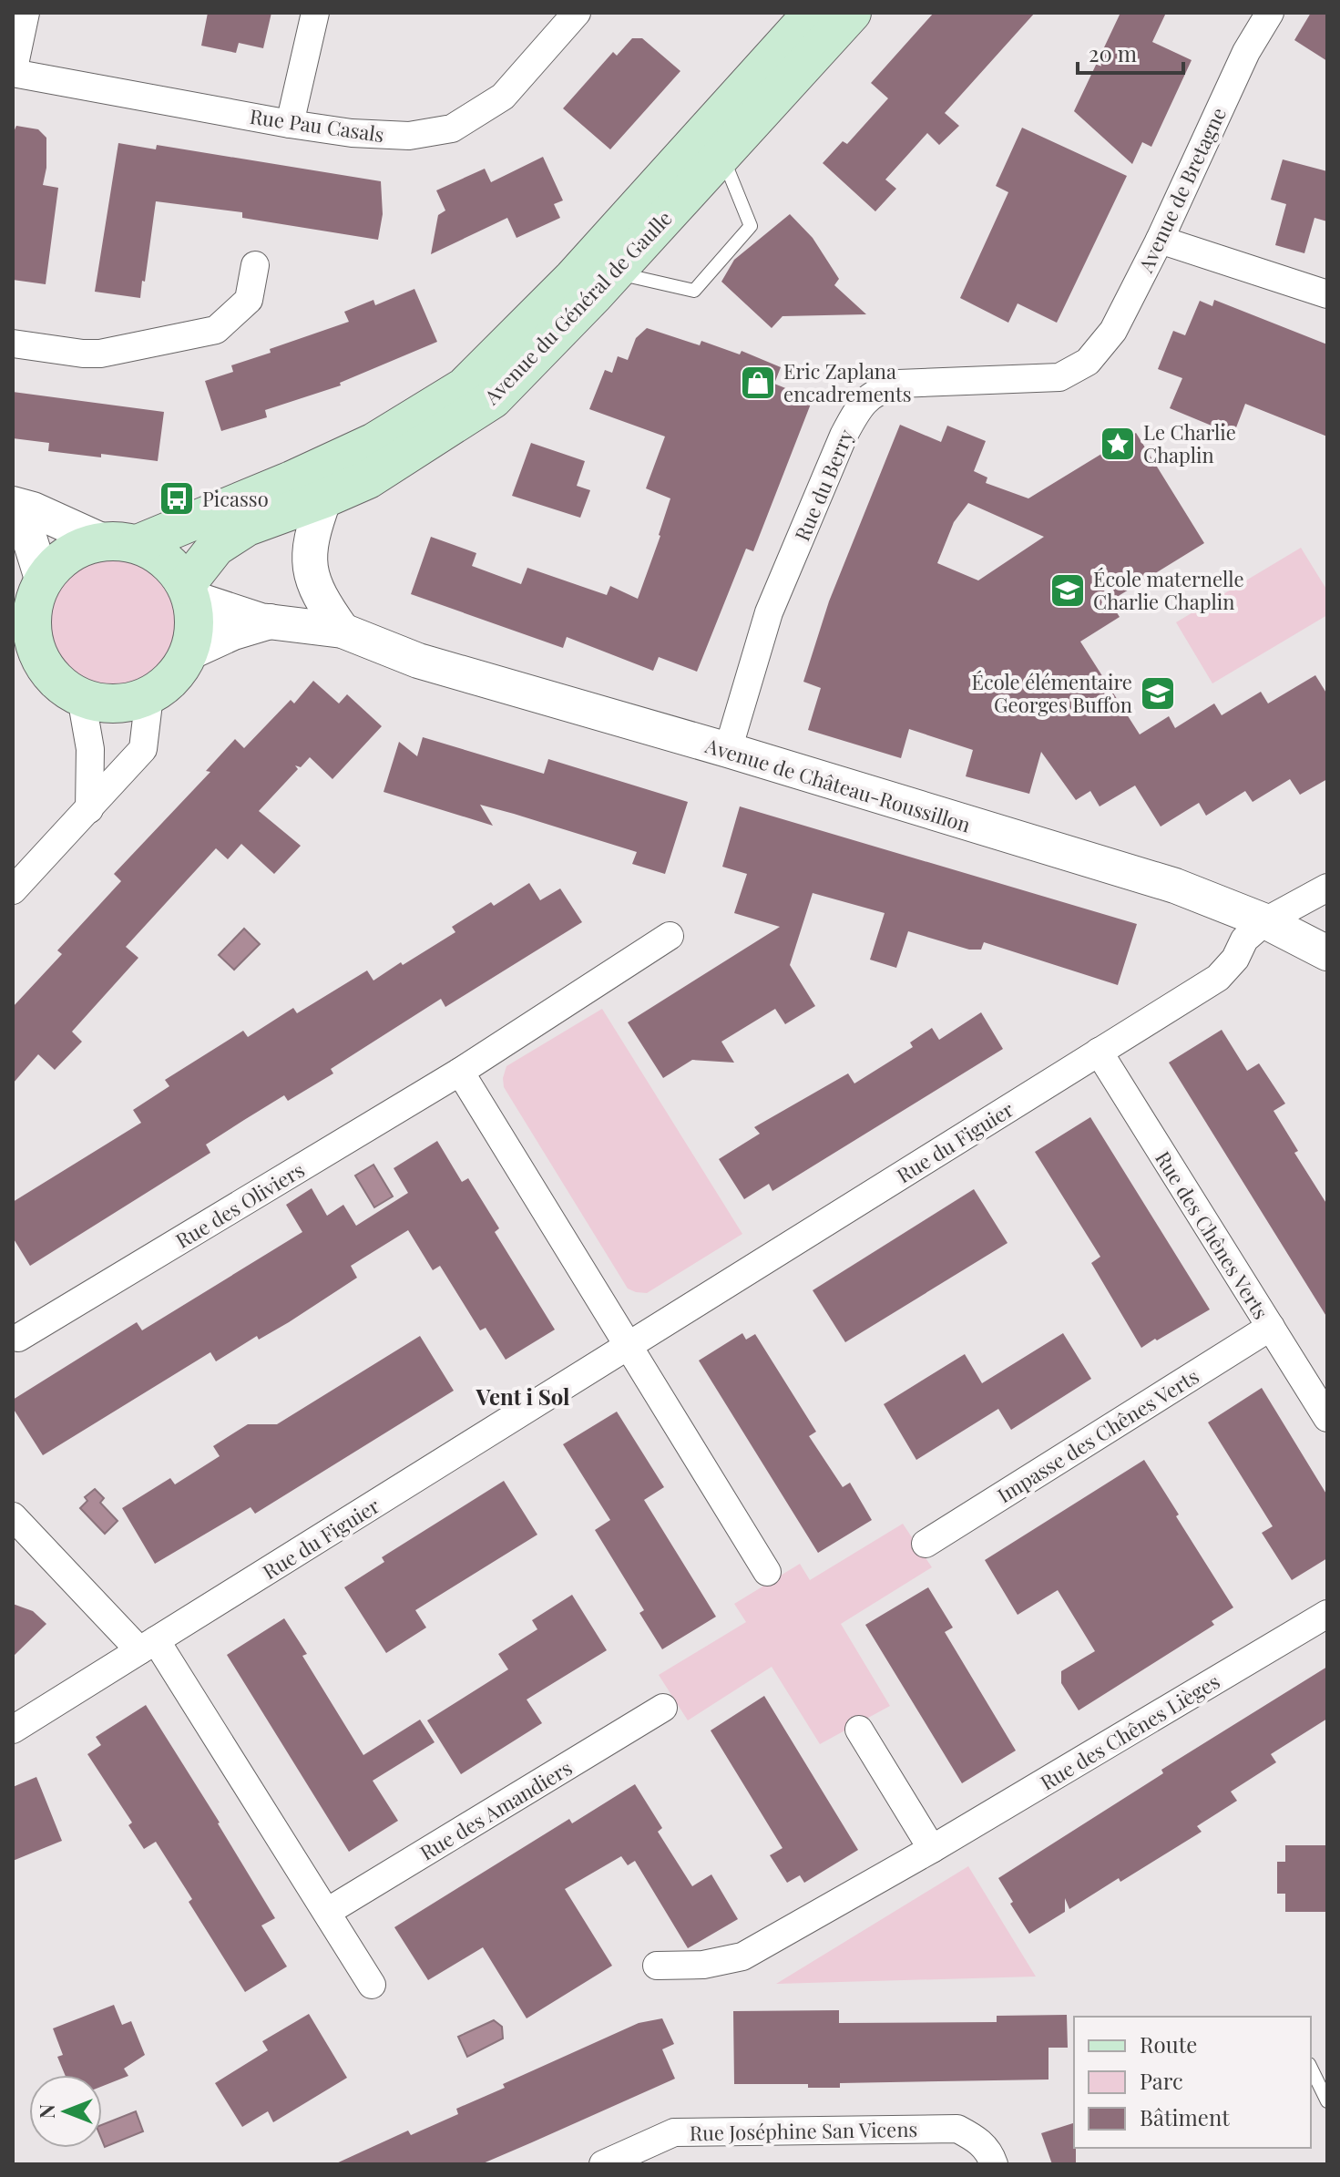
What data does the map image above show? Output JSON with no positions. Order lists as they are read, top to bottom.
{
  "streets": {
    "main road": ["Avenue du Général de Gaulle"],
    "street": [
      "Rue Pau Casals",
      "Avenue de Bretagne",
      "Rue du Berry",
      "Avenue de Château-Roussillon",
      "Rue du Figuier",
      "Rue des Oliviers",
      "Rue des Chênes Verts",
      "Impasse des Chênes Verts",
      "Rue des Chênes Lièges",
      "Rue des Amandiers",
      "Rue Joséphine San Vicens"
    ]
  },
  "crossings": [
    ["Avenue de Bretagne", "Rue du Berry"],
    ["Avenue du Général de Gaulle", "Avenue de Château-Roussillon"],
    ["Rue du Berry", "Avenue de Château-Roussillon"],
    ["Avenue de Château-Roussillon", "Rue du Figuier"],
    ["Rue du Figuier", "Rue des Chênes Verts"],
    ["Rue des Chênes Verts", "Impasse des Chênes Verts"]
  ],
  "districts": ["Vent i Sol"],
  "places": {
    "shop": ["Eric Zaplana encadrements"],
    "place": ["Le Charlie Chaplin"],
    "bus stop": ["Picasso"],
    "school or university": ["École maternelle Charlie Chaplin", "École élémentaire Georges Buffon"]
  },
  "legend": ["Route", "Parc", "Bâtiment"],
  "scale_bar": "20 m",
  "north": "left"
}
